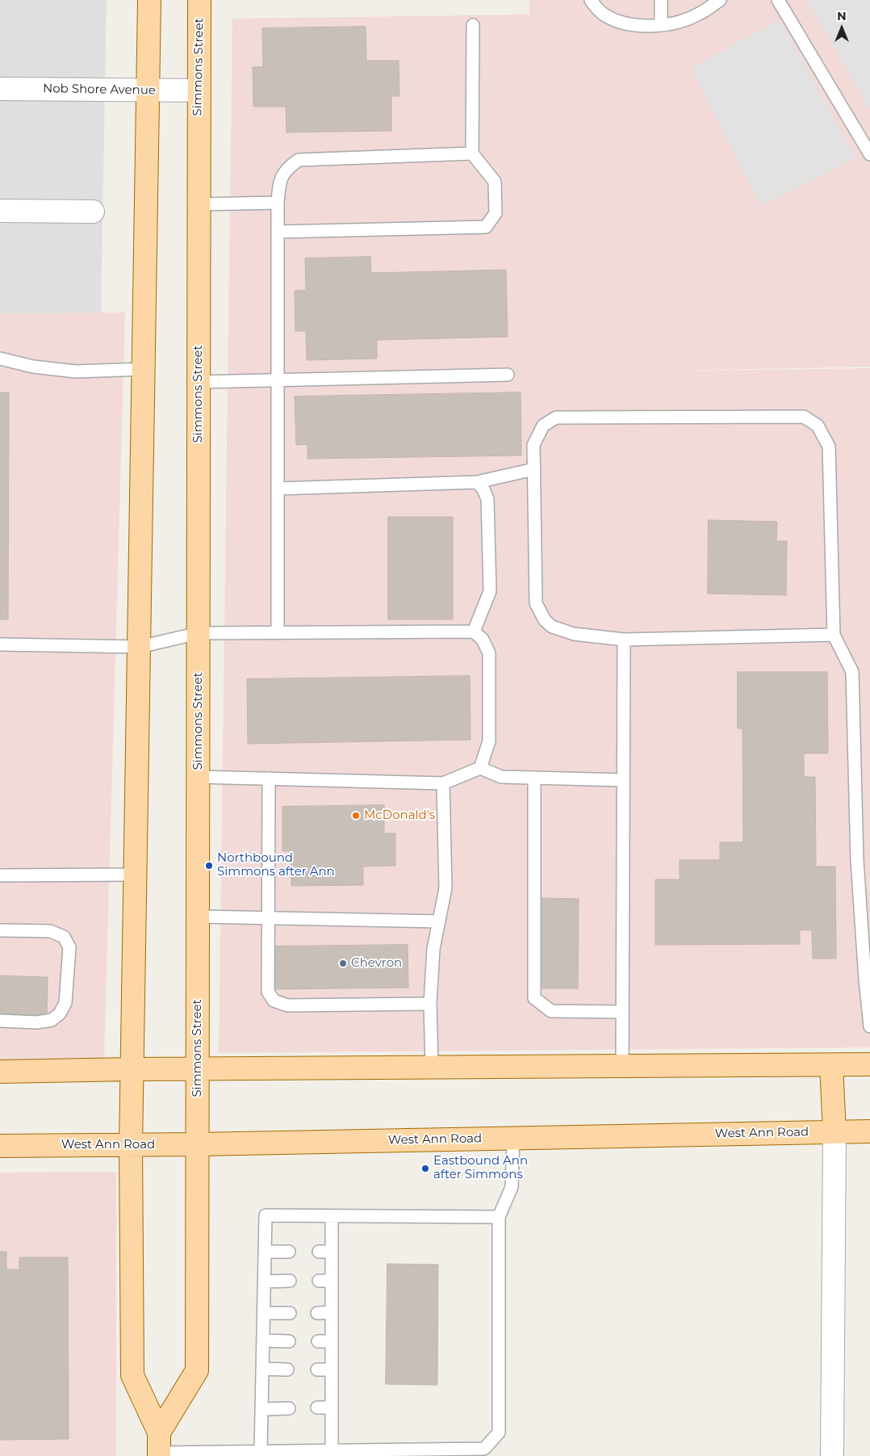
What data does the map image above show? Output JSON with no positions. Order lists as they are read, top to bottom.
{
  "streets": {
    "main road": ["Simmons Street", "West Ann Road"],
    "street": ["Nob Shore Avenue"]
  },
  "crossings": [
    ["Simmons Street", "Nob Shore Avenue"],
    ["Simmons Street", "West Ann Road"]
  ],
  "places": [
    "McDonald's",
    "Northbound Simmons after Ann",
    "Chevron",
    "Eastbound Ann after Simmons"
  ],
  "north": "top"
}
